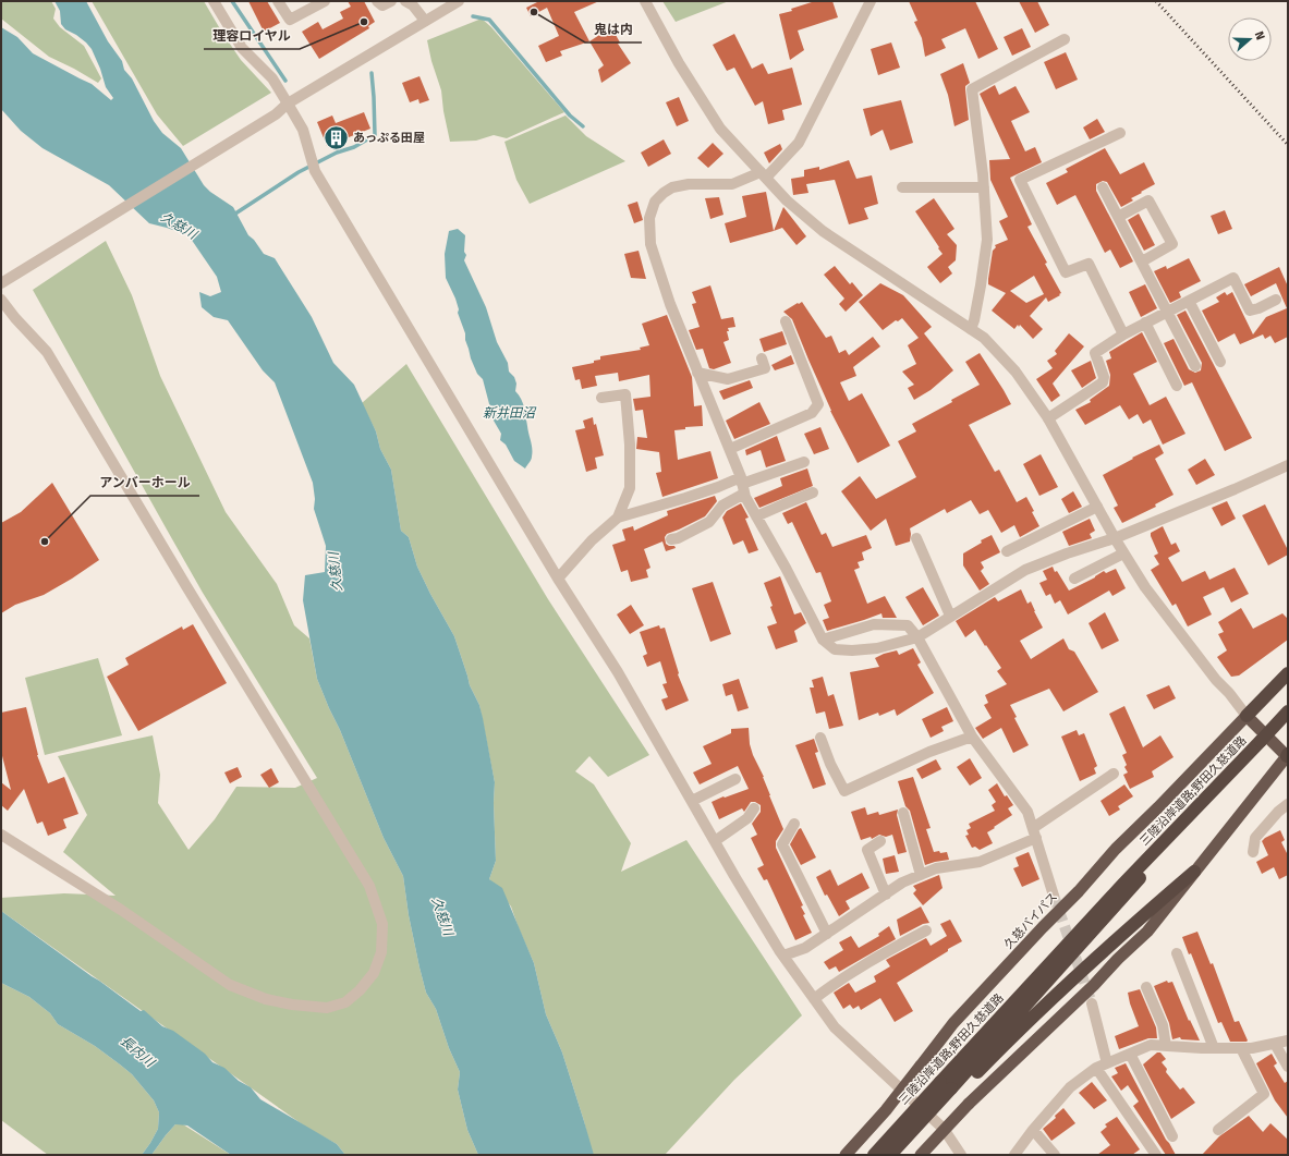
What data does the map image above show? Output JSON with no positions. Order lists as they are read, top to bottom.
{
  "streets": {
    "highway": ["三陸沿岸道路;野田久慈道路", "久慈バイパス"]
  },
  "water": ["久慈川", "新井田沼", "長内川"],
  "places": {
    "other": ["鬼は内", "理容ロイヤル", "アンバーホール"],
    "building": ["あっぷる田屋"]
  },
  "north": "right"
}
